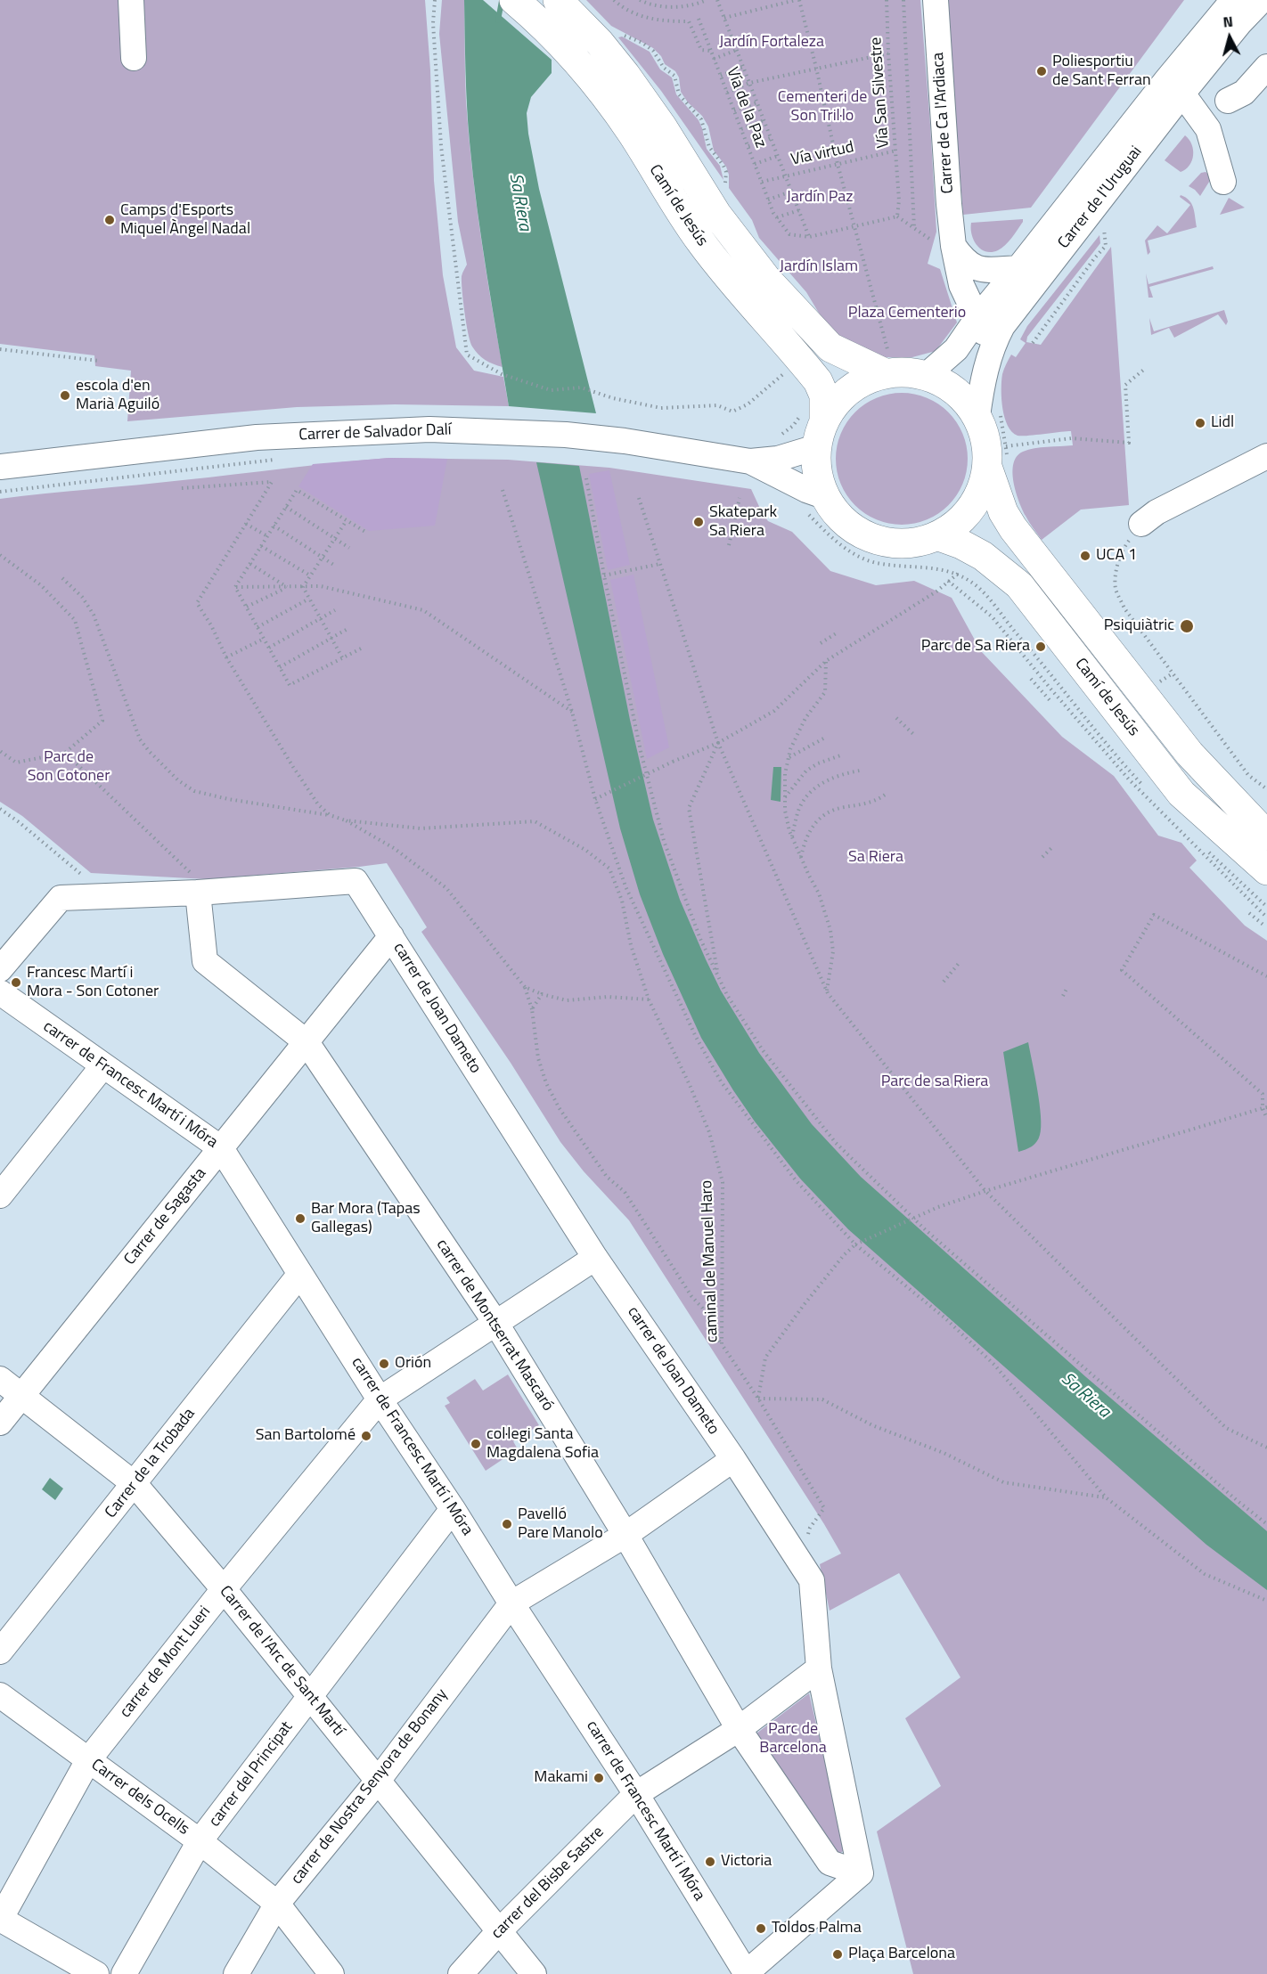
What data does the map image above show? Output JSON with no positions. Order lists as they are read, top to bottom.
{
  "streets": {
    "main road": ["Camí de Jesús"],
    "street": [
      "Carrer de Ca l'Ardiaca",
      "Carrer de l'Uruguai",
      "Carrer de Salvador Dalí",
      "carrer de Joan Dameto",
      "carrer de Francesc Martí i Móra",
      "Carrer de Sagasta",
      "carrer de Montserrat Mascaró",
      "Carrer de la Trobada",
      "Carrer de l'Arc de Sant Martí",
      "carrer de Mont Lueri",
      "carrer del Principat",
      "carrer de Nostra Senyora de Bonany",
      "Carrer dels Ocells",
      "carrer del Bisbe Sastre"
    ],
    "path": [
      "Vía San Silvestre",
      "Vía de la Paz",
      "Vía virtud",
      "caminal de Manuel Haro"
    ]
  },
  "crossings": [
    ["Vía San Silvestre", "Vía virtud"],
    ["Vía de la Paz", "Vía virtud"],
    ["Carrer de Ca l'Ardiaca", "Carrer de l'Uruguai"],
    ["Carrer de l'Uruguai", "Camí de Jesús"],
    ["Carrer de l'Uruguai", "Carrer de Salvador Dalí"],
    ["Camí de Jesús", "Carrer de Salvador Dalí"],
    ["carrer de Joan Dameto", "Carrer de Sagasta"],
    ["carrer de Joan Dameto", "carrer de Montserrat Mascaró"],
    ["carrer de Joan Dameto", "carrer de Mont Lueri"],
    ["carrer de Joan Dameto", "carrer del Bisbe Sastre"],
    ["carrer de Francesc Martí i Móra", "Carrer de Sagasta"],
    ["carrer de Francesc Martí i Móra", "Carrer de la Trobada"],
    ["carrer de Francesc Martí i Móra", "carrer de Mont Lueri"],
    ["carrer de Francesc Martí i Móra", "carrer del Principat"],
    ["carrer de Francesc Martí i Móra", "carrer de Nostra Senyora de Bonany"],
    ["carrer de Francesc Martí i Móra", "carrer del Bisbe Sastre"],
    ["Carrer de Sagasta", "carrer de Montserrat Mascaró"],
    ["Carrer de Sagasta", "Carrer de l'Arc de Sant Martí"],
    ["carrer de Montserrat Mascaró", "carrer de Mont Lueri"],
    ["carrer de Montserrat Mascaró", "carrer del Bisbe Sastre"],
    ["Carrer de la Trobada", "Carrer de l'Arc de Sant Martí"],
    ["Carrer de l'Arc de Sant Martí", "carrer de Mont Lueri"],
    ["Carrer de l'Arc de Sant Martí", "carrer del Principat"],
    ["Carrer de l'Arc de Sant Martí", "carrer de Nostra Senyora de Bonany"],
    ["Carrer de l'Arc de Sant Martí", "carrer del Bisbe Sastre"],
    ["carrer de Mont Lueri", "Carrer dels Ocells"],
    ["carrer del Principat", "Carrer dels Ocells"],
    ["carrer de Nostra Senyora de Bonany", "Carrer dels Ocells"]
  ],
  "water": ["Sa Riera"],
  "parks": [
    "Jardín Fortaleza",
    "Cementeri de Son Tril·lo",
    "Jardín Paz",
    "Jardín Islam",
    "Plaza Cementerio",
    "Parc de Son Cotoner",
    "Sa Riera",
    "Parc de sa Riera",
    "Parc de Barcelona"
  ],
  "places": [
    "Poliesportiu de Sant Ferran",
    "Camps d'Esports Miquel Àngel Nadal",
    "escola d'en Marià Aguiló",
    "Lidl",
    "Skatepark Sa Riera",
    "UCA 1",
    "Psiquiàtric",
    "Parc de Sa Riera",
    "Francesc Martí i Mora - Son Cotoner",
    "Bar Mora (Tapas Gallegas)",
    "Orión",
    "San Bartolomé",
    "col·legi Santa Magdalena Sofia",
    "Pavelló Pare Manolo",
    "Makami",
    "Victoria",
    "Toldos Palma",
    "Plaça Barcelona"
  ],
  "north": "top"
}
